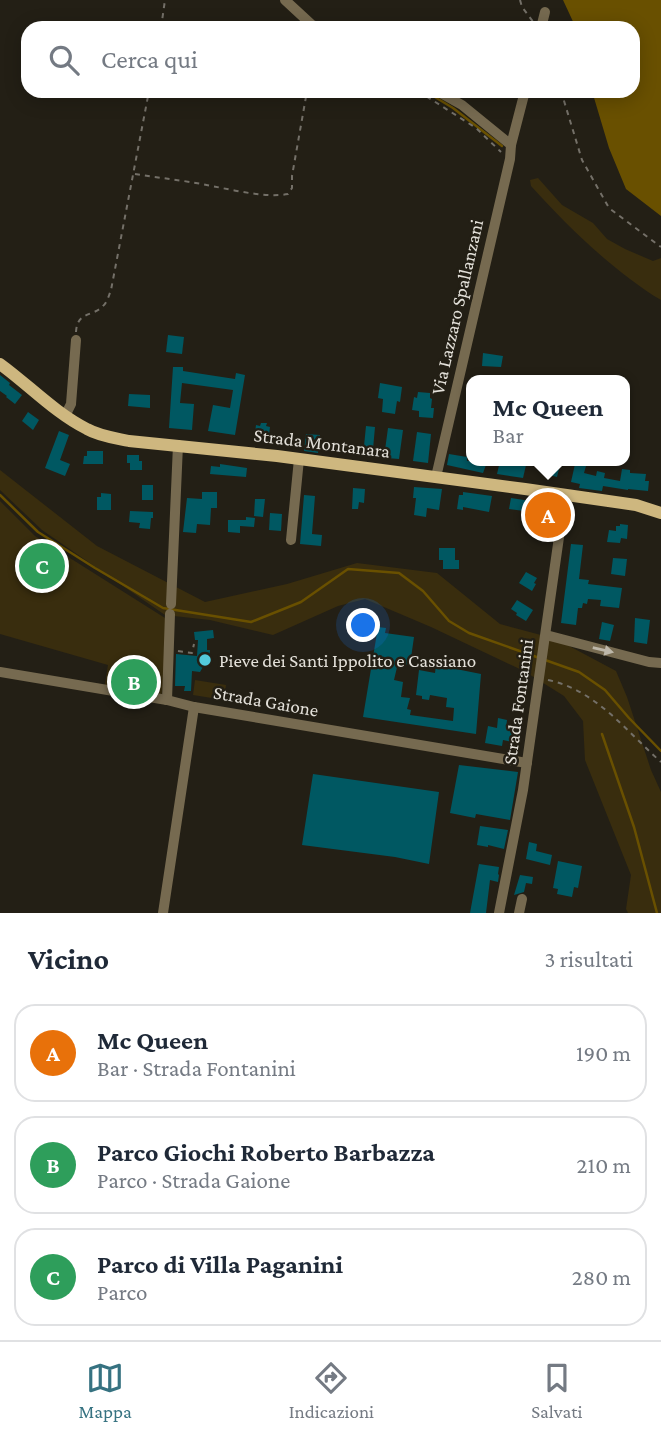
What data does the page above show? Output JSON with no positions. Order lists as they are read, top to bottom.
{
  "streets": {
    "main road": ["Strada Montanara"],
    "street": ["Via Lazzaro Spallanzani", "Strada Gaione", "Strada Fontanini"]
  },
  "crossings": [
    ["Via Lazzaro Spallanzani", "Strada Montanara"],
    ["Strada Montanara", "Strada Fontanini"],
    ["Strada Gaione", "Strada Fontanini"]
  ],
  "places": ["Pieve dei Santi Ippolito e Cassiano"],
  "page": {
    "search": "Cerca qui",
    "popup": ["Mc Queen", "Bar"],
    "pins": ["A", "C", "B"],
    "heading": ["Vicino", "3 risultati"],
    "list": [
      {
        "mark": "A",
        "name": "Mc Queen",
        "note": "Bar · Strada Fontanini",
        "value": "190 m"
      },
      {
        "mark": "B",
        "name": "Parco Giochi Roberto Barbazza",
        "note": "Parco · Strada Gaione",
        "value": "210 m"
      },
      {
        "mark": "C",
        "name": "Parco di Villa Paganini",
        "note": "Parco",
        "value": "280 m"
      }
    ],
    "nav": ["Mappa", "Indicazioni", "Salvati"]
  }
}
